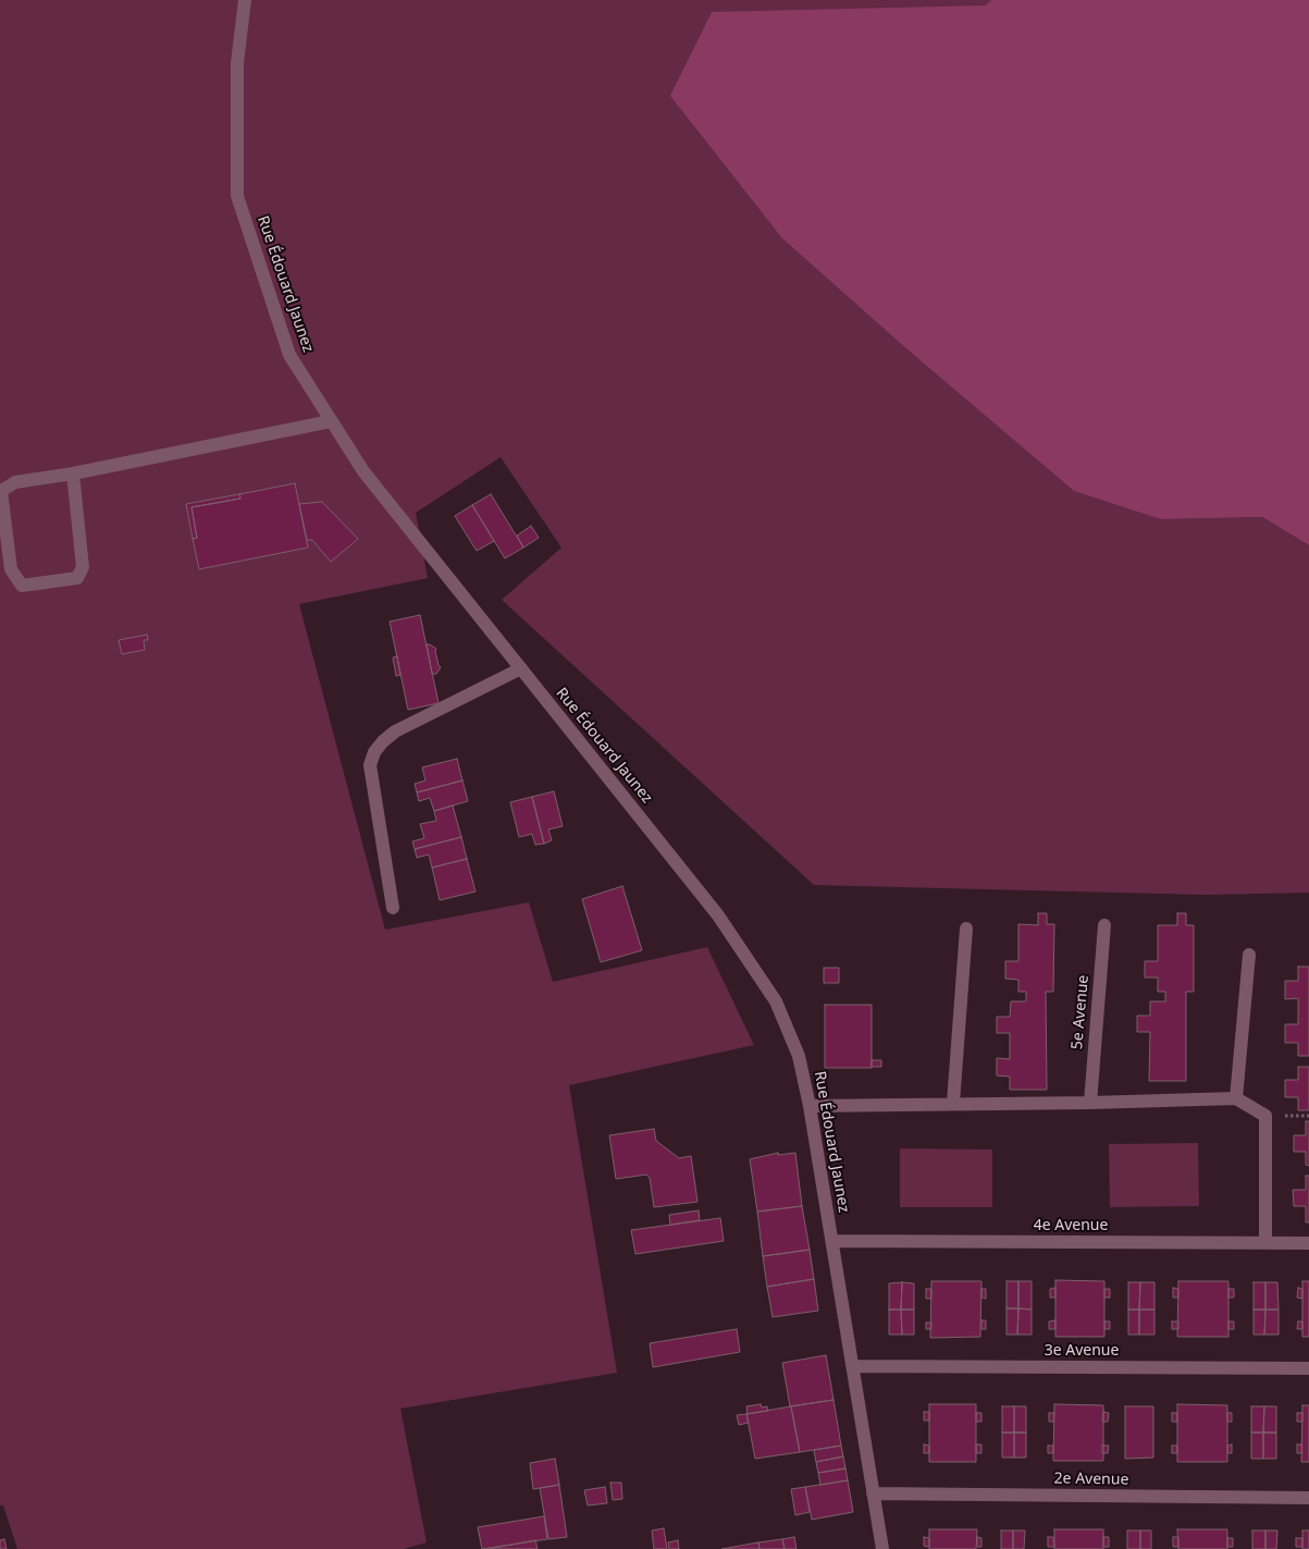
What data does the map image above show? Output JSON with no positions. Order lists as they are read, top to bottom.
{
  "streets": {
    "street": [
      "Rue Édouard Jaunez",
      "5e Avenue",
      "4e Avenue",
      "3e Avenue",
      "2e Avenue"
    ]
  },
  "crossings": [
    ["Rue Édouard Jaunez", "4e Avenue"],
    ["Rue Édouard Jaunez", "3e Avenue"],
    ["Rue Édouard Jaunez", "2e Avenue"]
  ]
}
